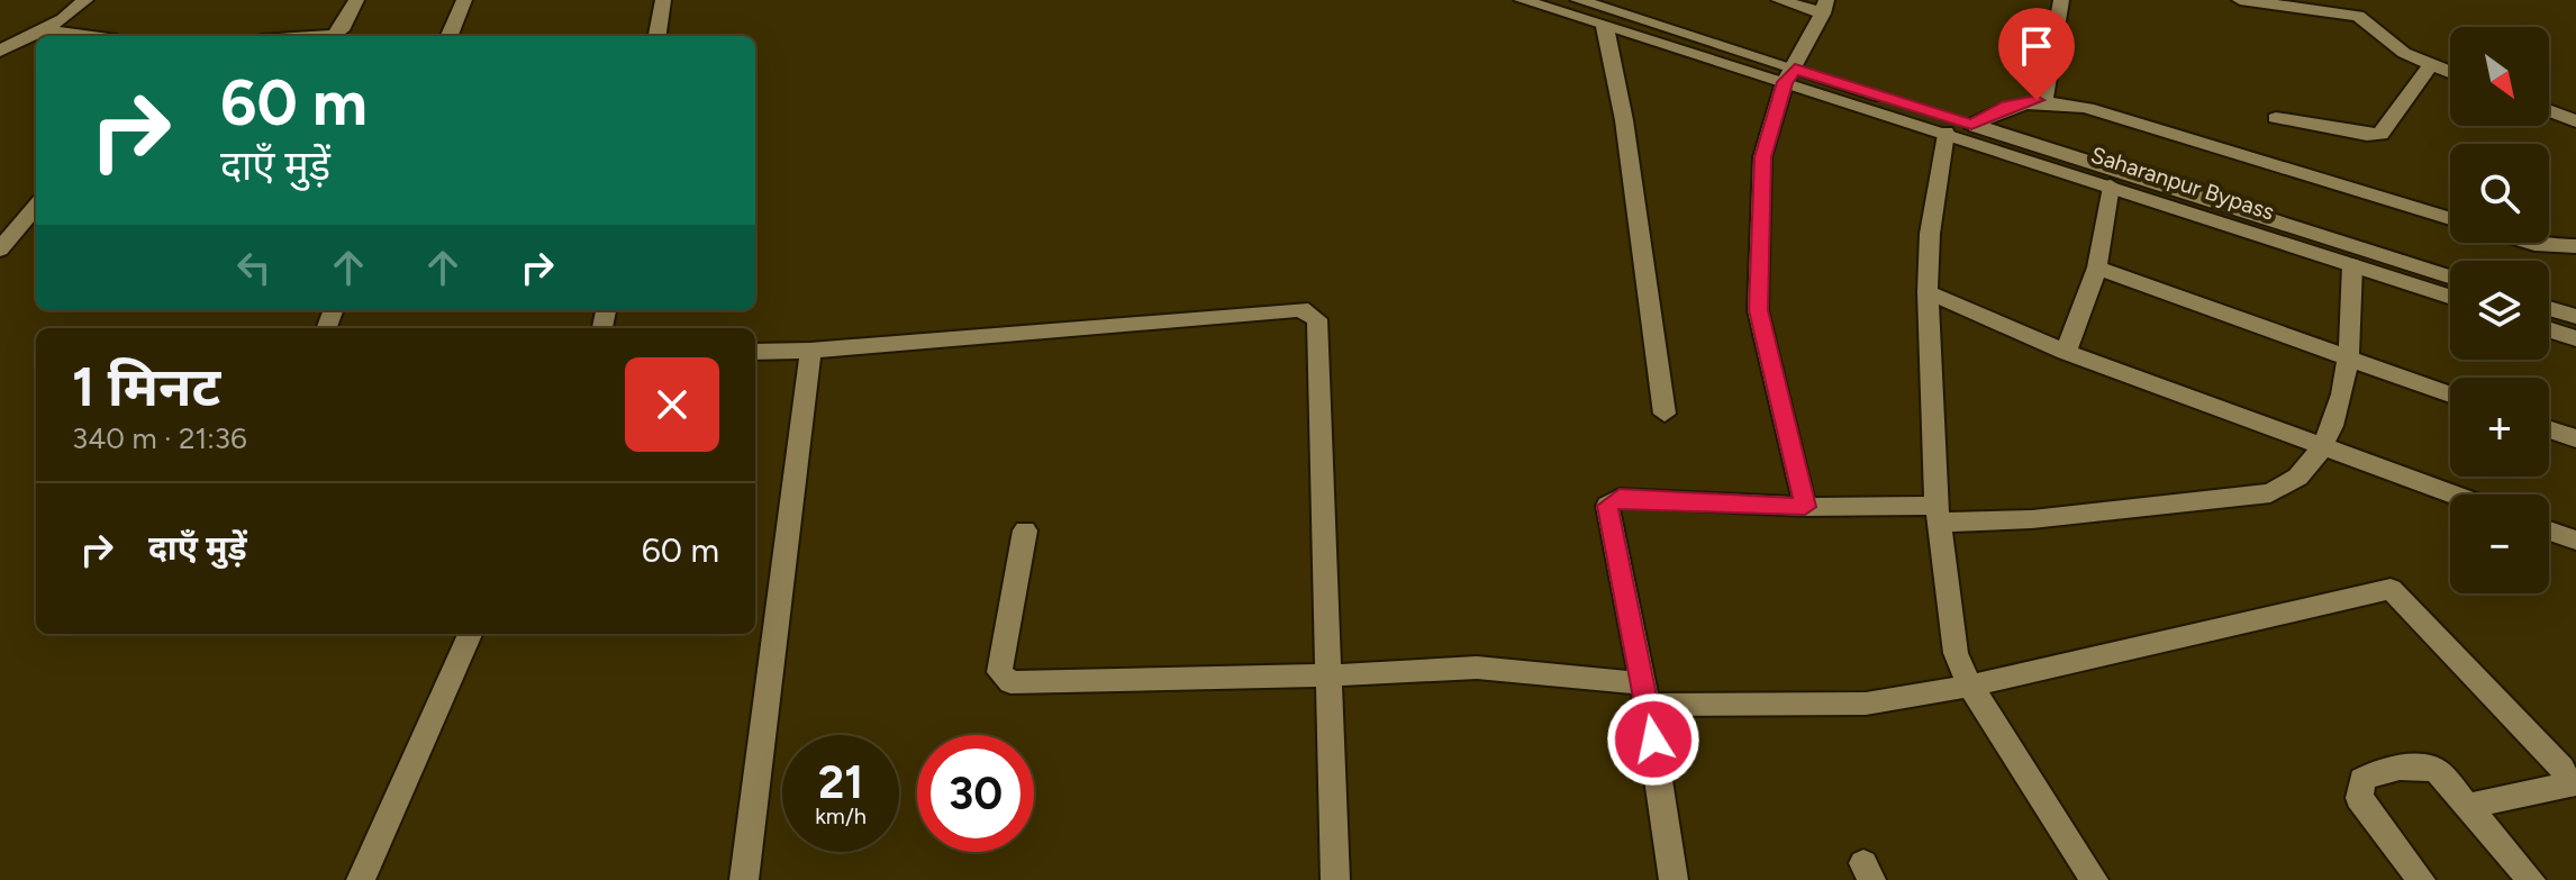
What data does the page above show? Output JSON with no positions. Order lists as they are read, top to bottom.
{
  "streets": {
    "street": ["Saharanpur Bypass"]
  },
  "north": "bottom right",
  "page": {
    "map_buttons": ["+", "−"],
    "turn": ["60 m", "दाएँ मुड़ें"],
    "heading": ["1 मिनट", "340 m · 21:36"],
    "list": [
      {
        "name": "दाएँ मुड़ें",
        "value": "60 m"
      }
    ],
    "speed": "21 km/h",
    "limit": "30"
  }
}
